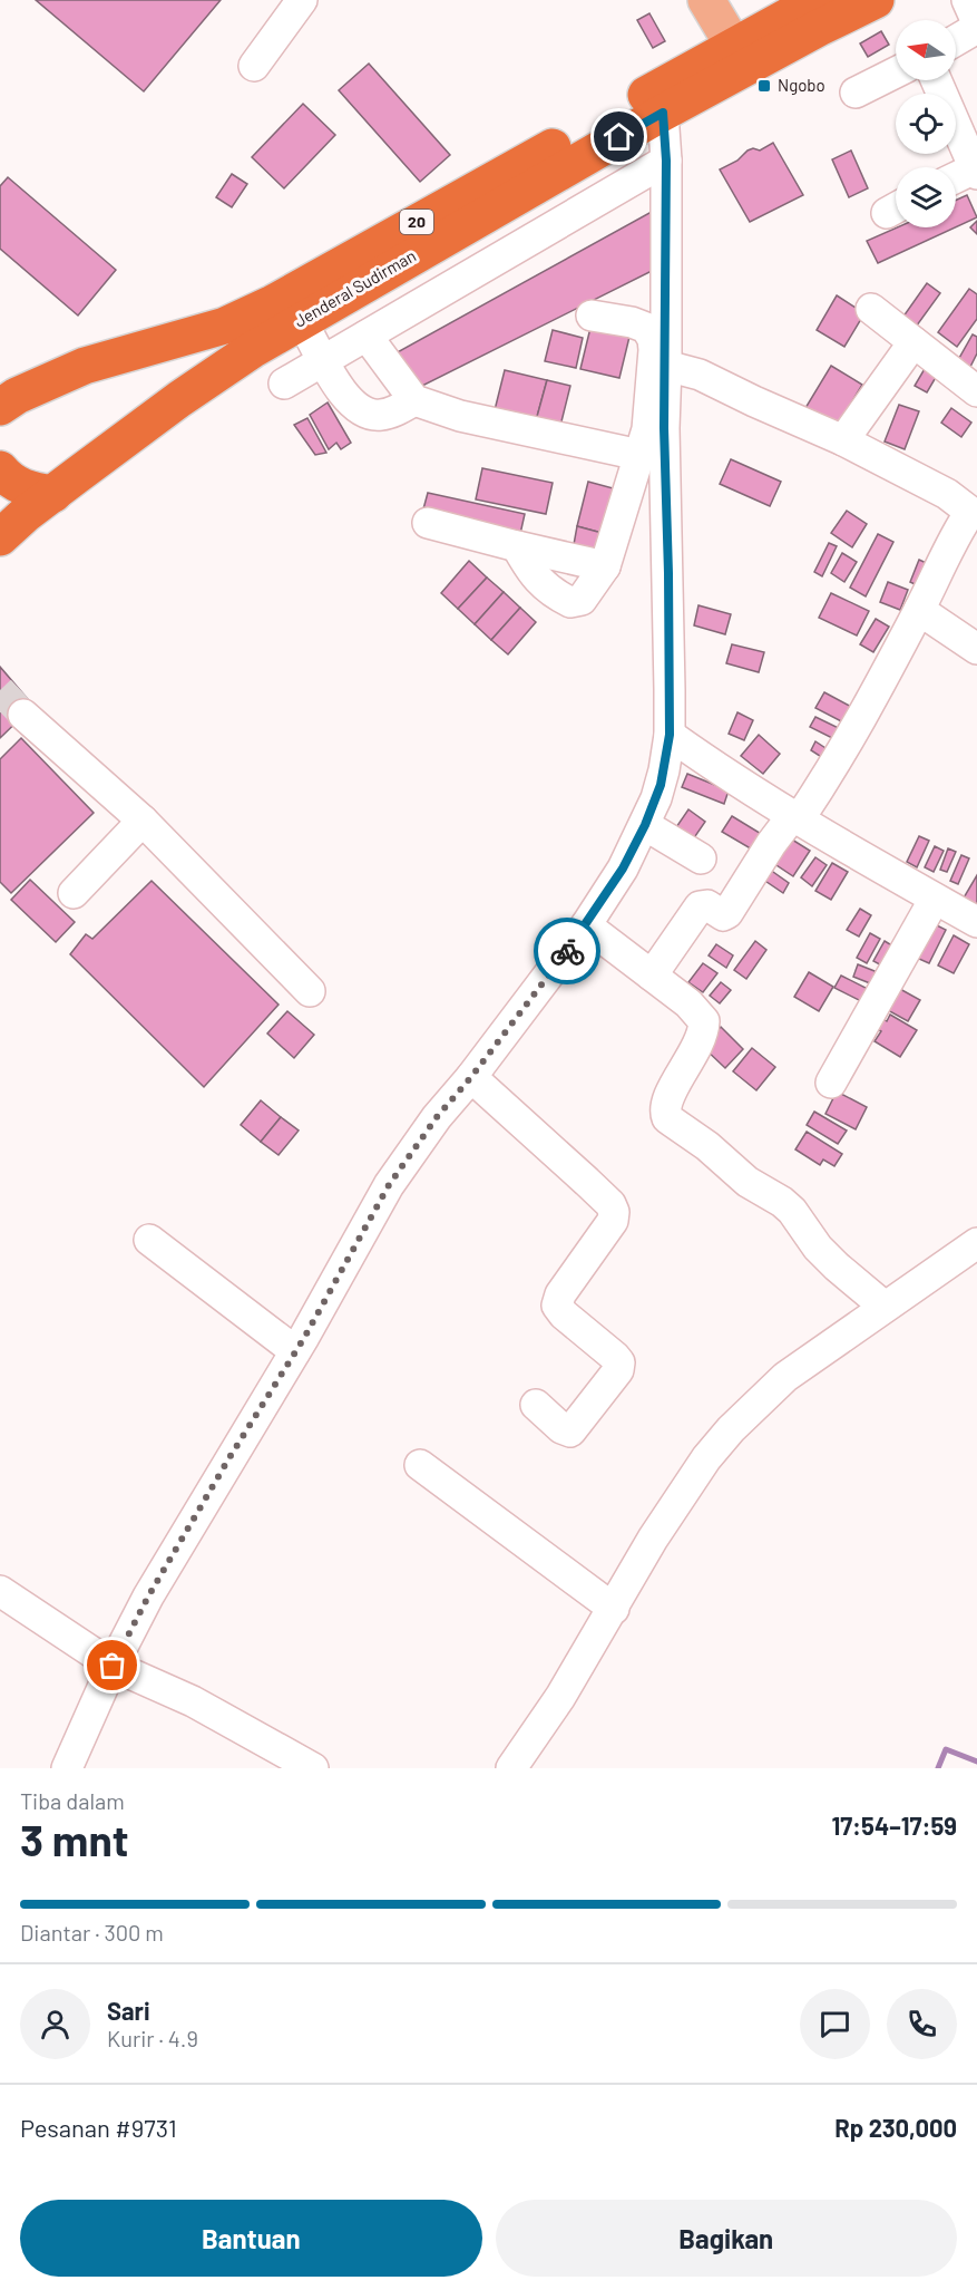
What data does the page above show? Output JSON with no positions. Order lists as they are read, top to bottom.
{
  "streets": {
    "highway": ["20", "Jenderal Sudirman"]
  },
  "places": {
    "transit": ["Ngobo"]
  },
  "north": "left",
  "page": {
    "heading": ["3 mnt", "Tiba dalam", "17:54–17:59"],
    "panel": [
      "Sari",
      "Kurir · 4.9",
      "Pesanan #9731",
      "Rp 230,000"
    ],
    "bar": "Diantar · 300 m",
    "buttons": ["Bantuan", "Bagikan"]
  }
}
